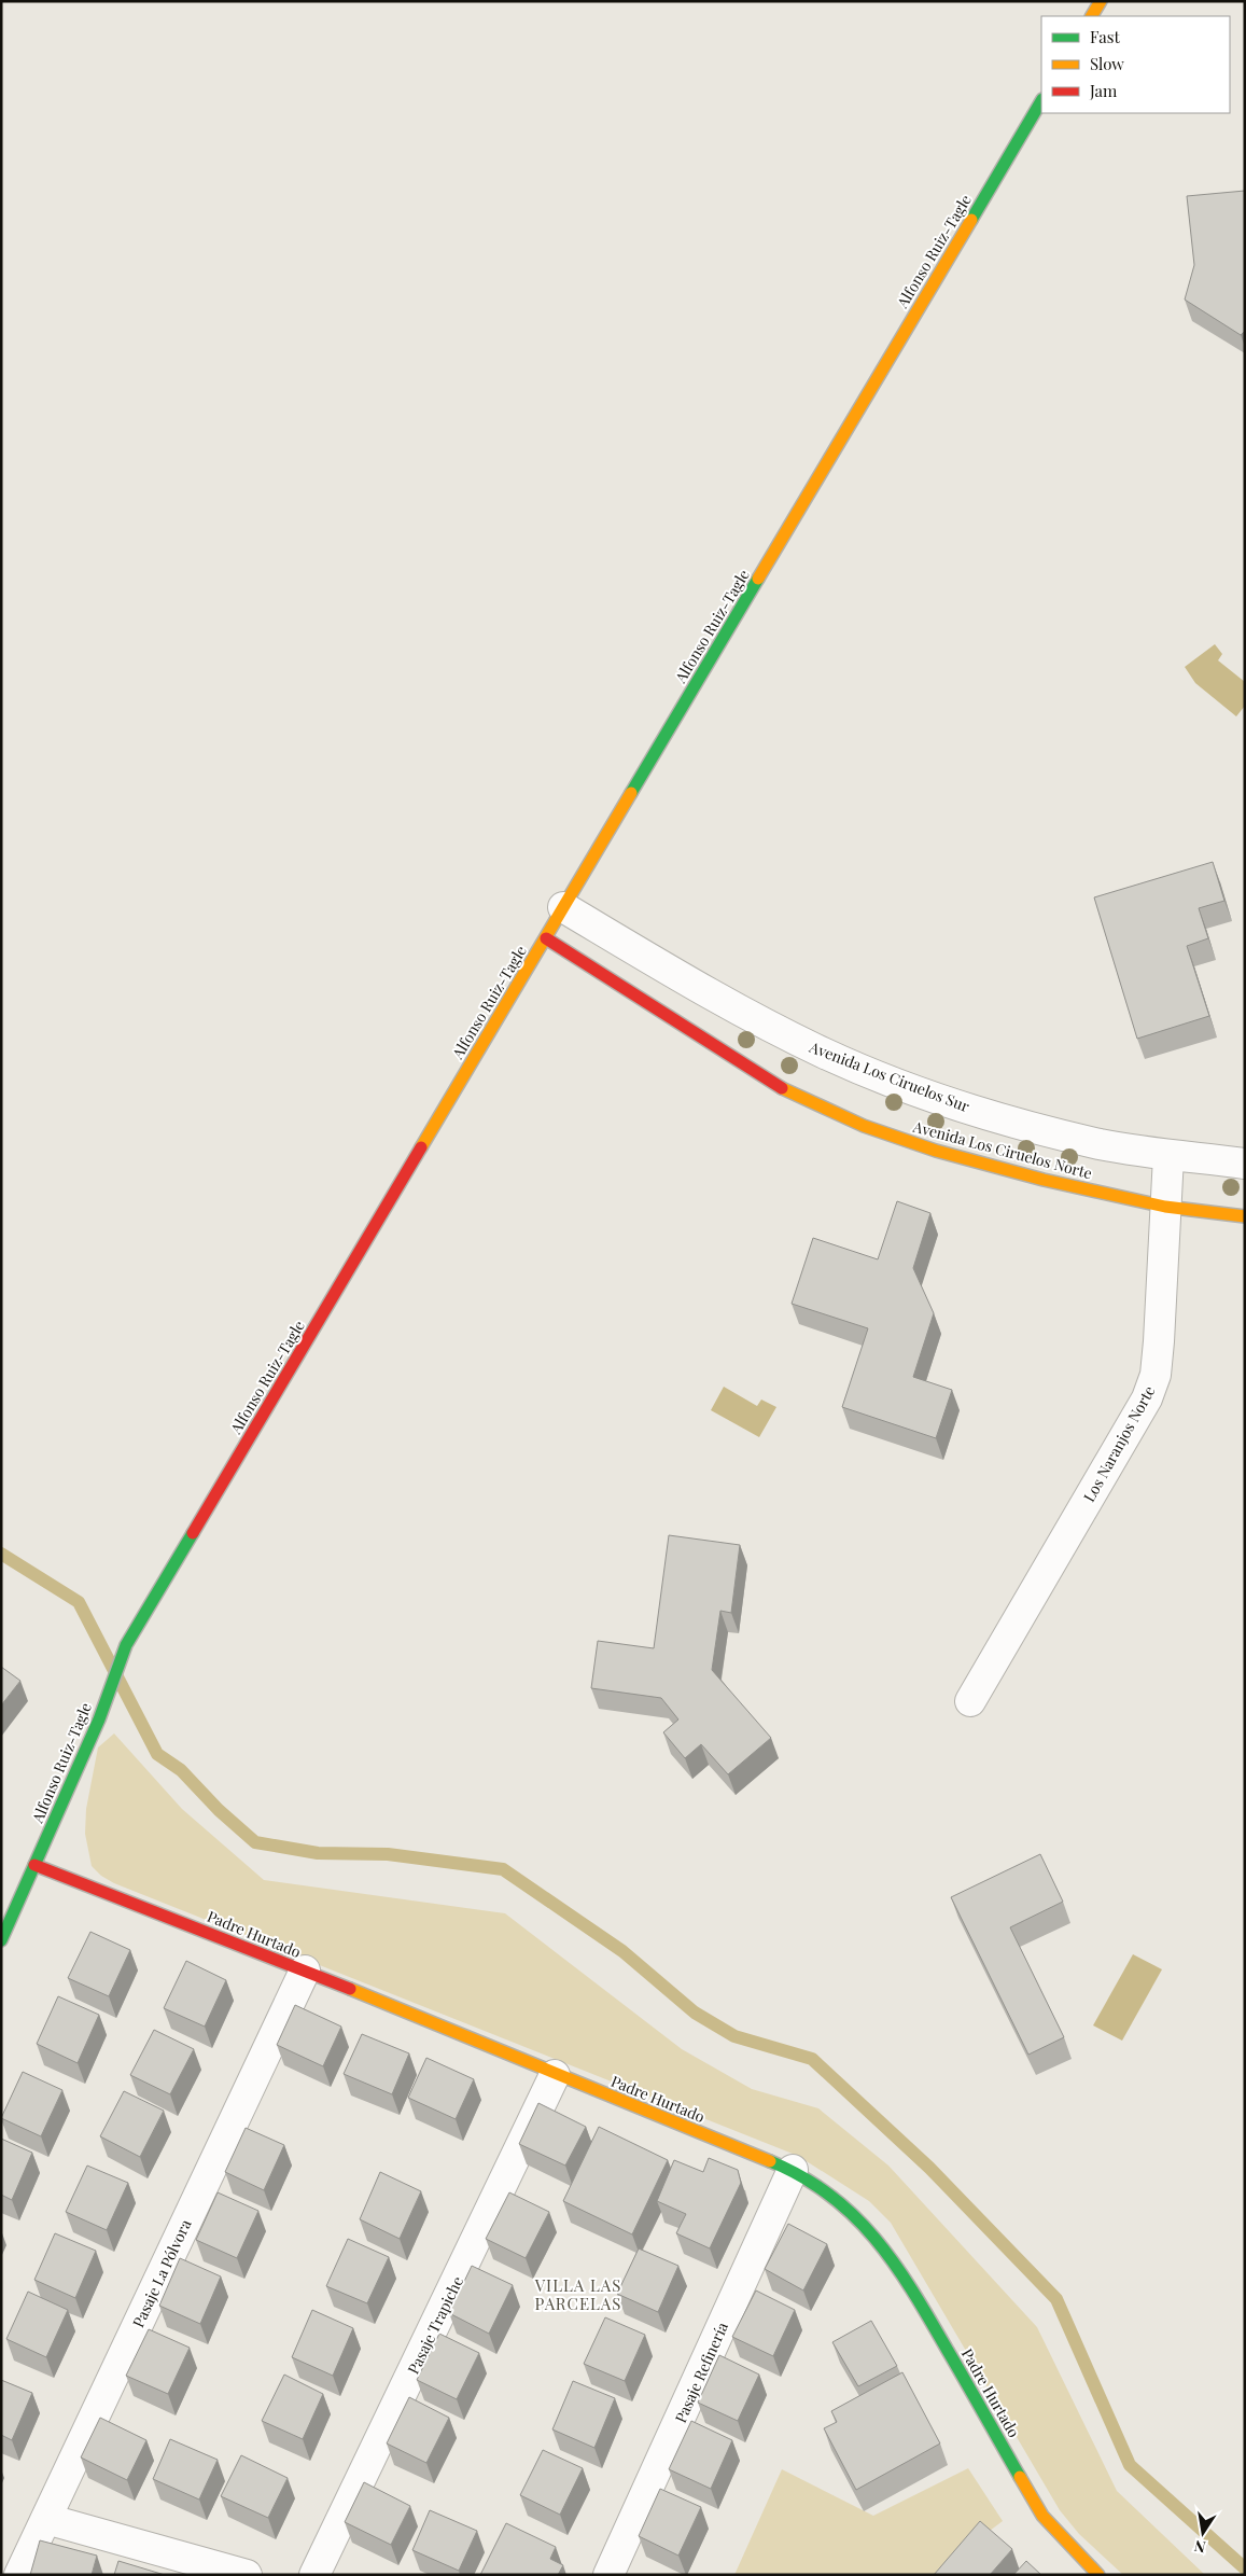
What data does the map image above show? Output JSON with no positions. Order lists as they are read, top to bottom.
{
  "streets": {
    "main road": ["Alfonso Ruiz-Tagle", "Avenida Los Ciruelos Norte", "Padre Hurtado"],
    "street": [
      "Avenida Los Ciruelos Sur",
      "Los Naranjos Norte",
      "Pasaje La Pólvora",
      "Pasaje Trapiche",
      "Pasaje Refinería"
    ]
  },
  "crossings": [
    ["Alfonso Ruiz-Tagle", "Avenida Los Ciruelos Sur"],
    ["Alfonso Ruiz-Tagle", "Avenida Los Ciruelos Norte"],
    ["Alfonso Ruiz-Tagle", "Padre Hurtado"],
    ["Avenida Los Ciruelos Sur", "Los Naranjos Norte"],
    ["Avenida Los Ciruelos Norte", "Los Naranjos Norte"],
    ["Padre Hurtado", "Pasaje La Pólvora"],
    ["Padre Hurtado", "Pasaje Trapiche"],
    ["Padre Hurtado", "Pasaje Refinería"]
  ],
  "districts": ["VILLA LAS PARCELAS"],
  "legend": ["Fast", "Slow", "Jam"],
  "north": "bottom"
}
